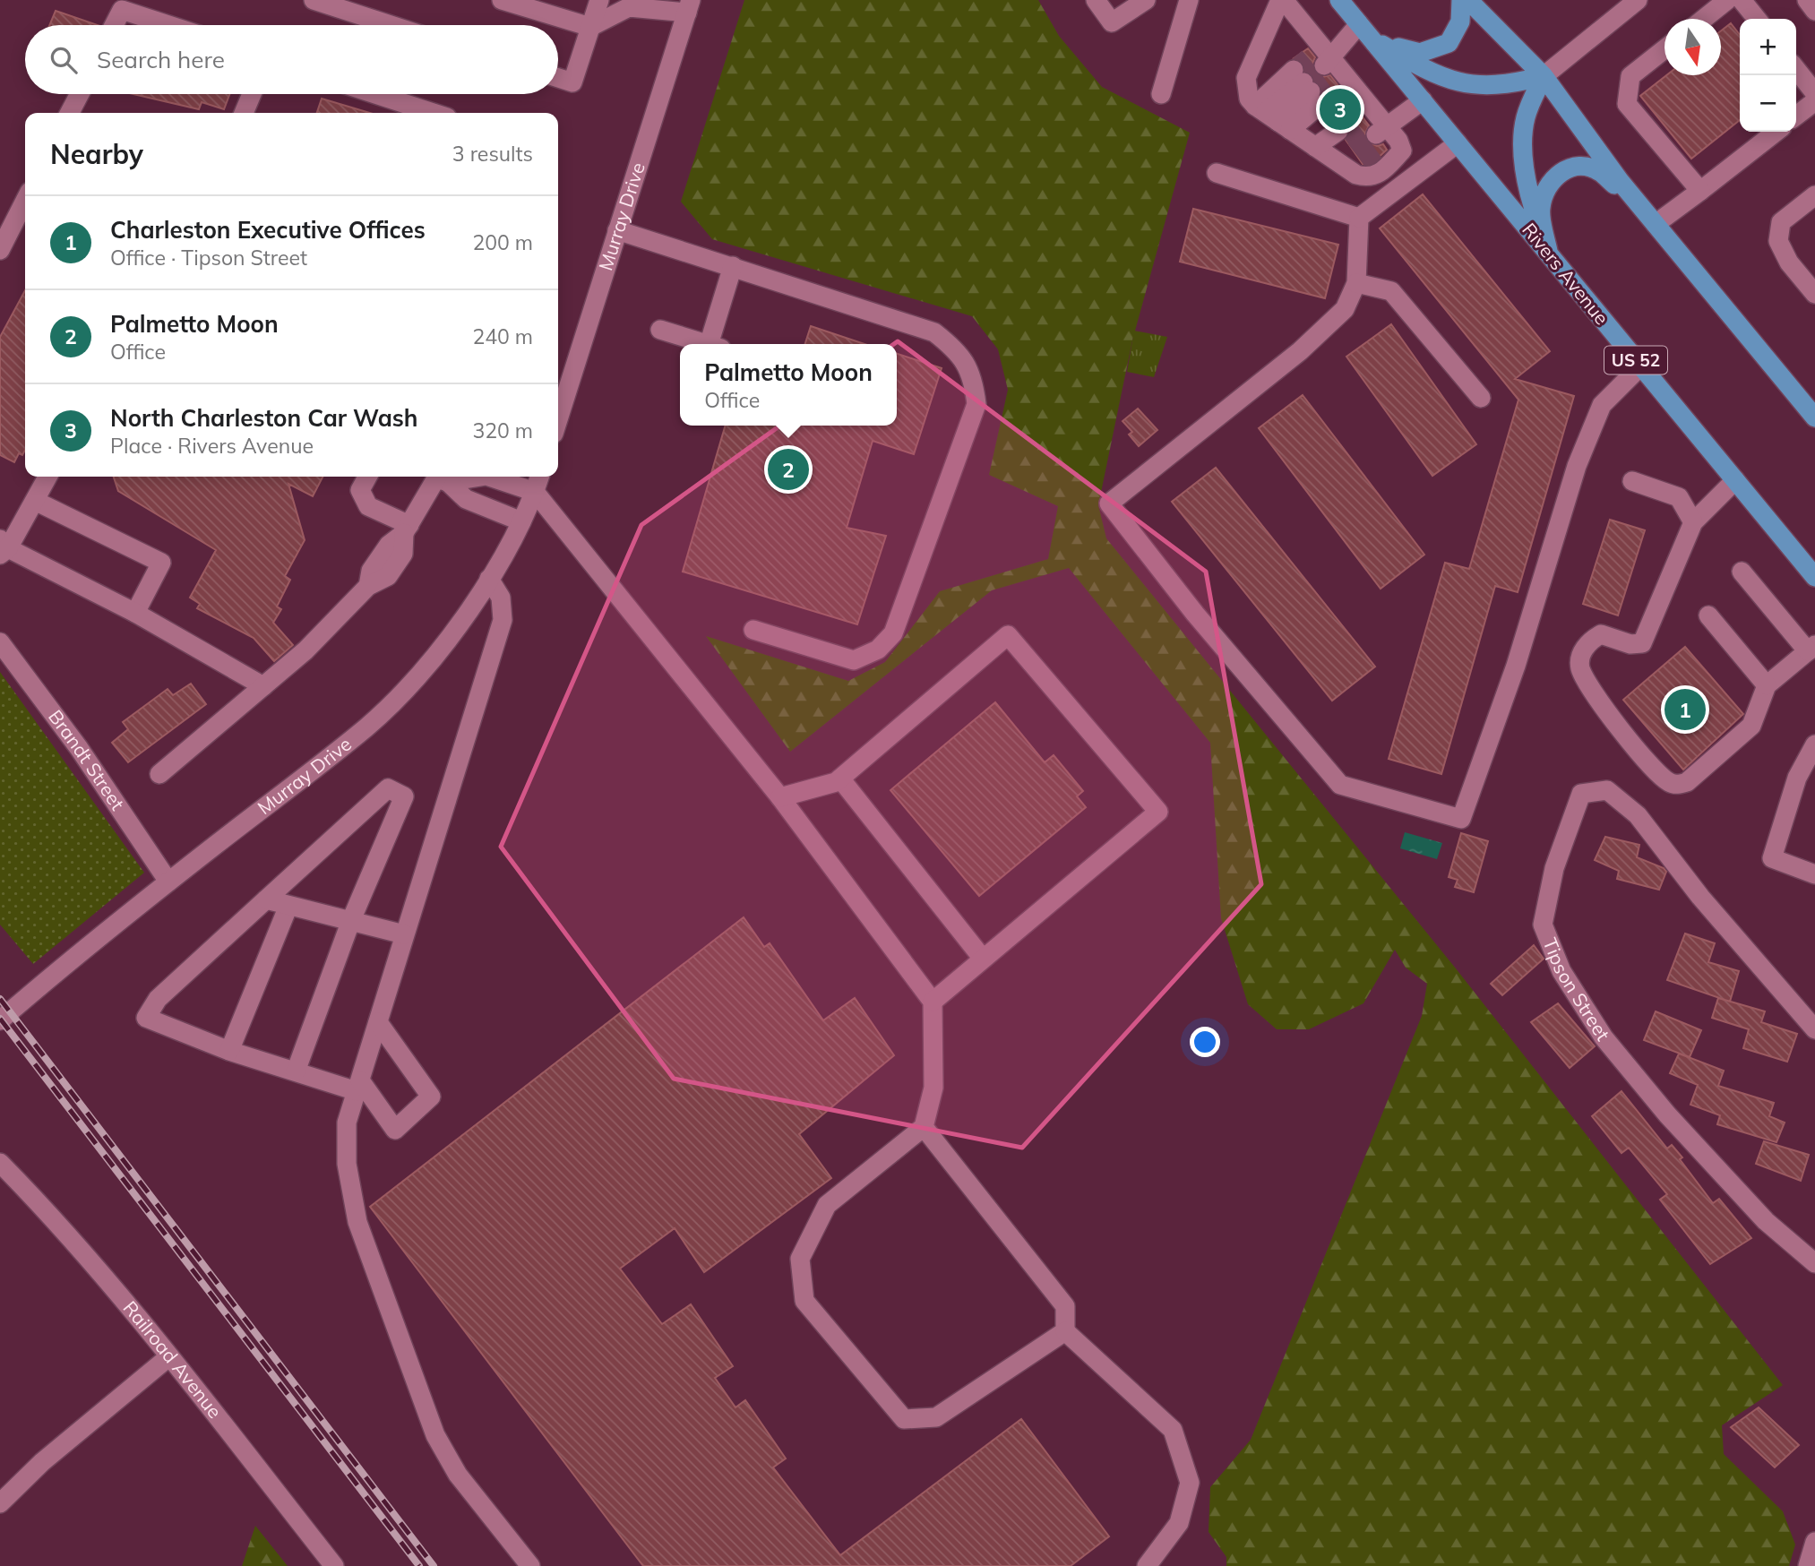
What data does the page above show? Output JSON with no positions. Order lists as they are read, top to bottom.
{
  "streets": {
    "main road": ["Rivers Avenue", "US 52"],
    "street": [
      "Murray Drive",
      "Brandt Street",
      "Tipson Street",
      "Railroad Avenue"
    ]
  },
  "crossings": [
    ["Murray Drive", "Brandt Street"]
  ],
  "north": "bottom",
  "page": {
    "map_buttons": ["+", "−"],
    "search": "Search here",
    "pins": ["3", "2", "1"],
    "heading": ["Nearby", "3 results"],
    "list": [
      {
        "mark": "1",
        "name": "Charleston Executive Offices",
        "note": "Office · Tipson Street",
        "value": "200 m"
      },
      {
        "mark": "2",
        "name": "Palmetto Moon",
        "note": "Office",
        "value": "240 m"
      },
      {
        "mark": "3",
        "name": "North Charleston Car Wash",
        "note": "Place · Rivers Avenue",
        "value": "320 m"
      }
    ],
    "popup": ["Palmetto Moon", "Office"]
  }
}
